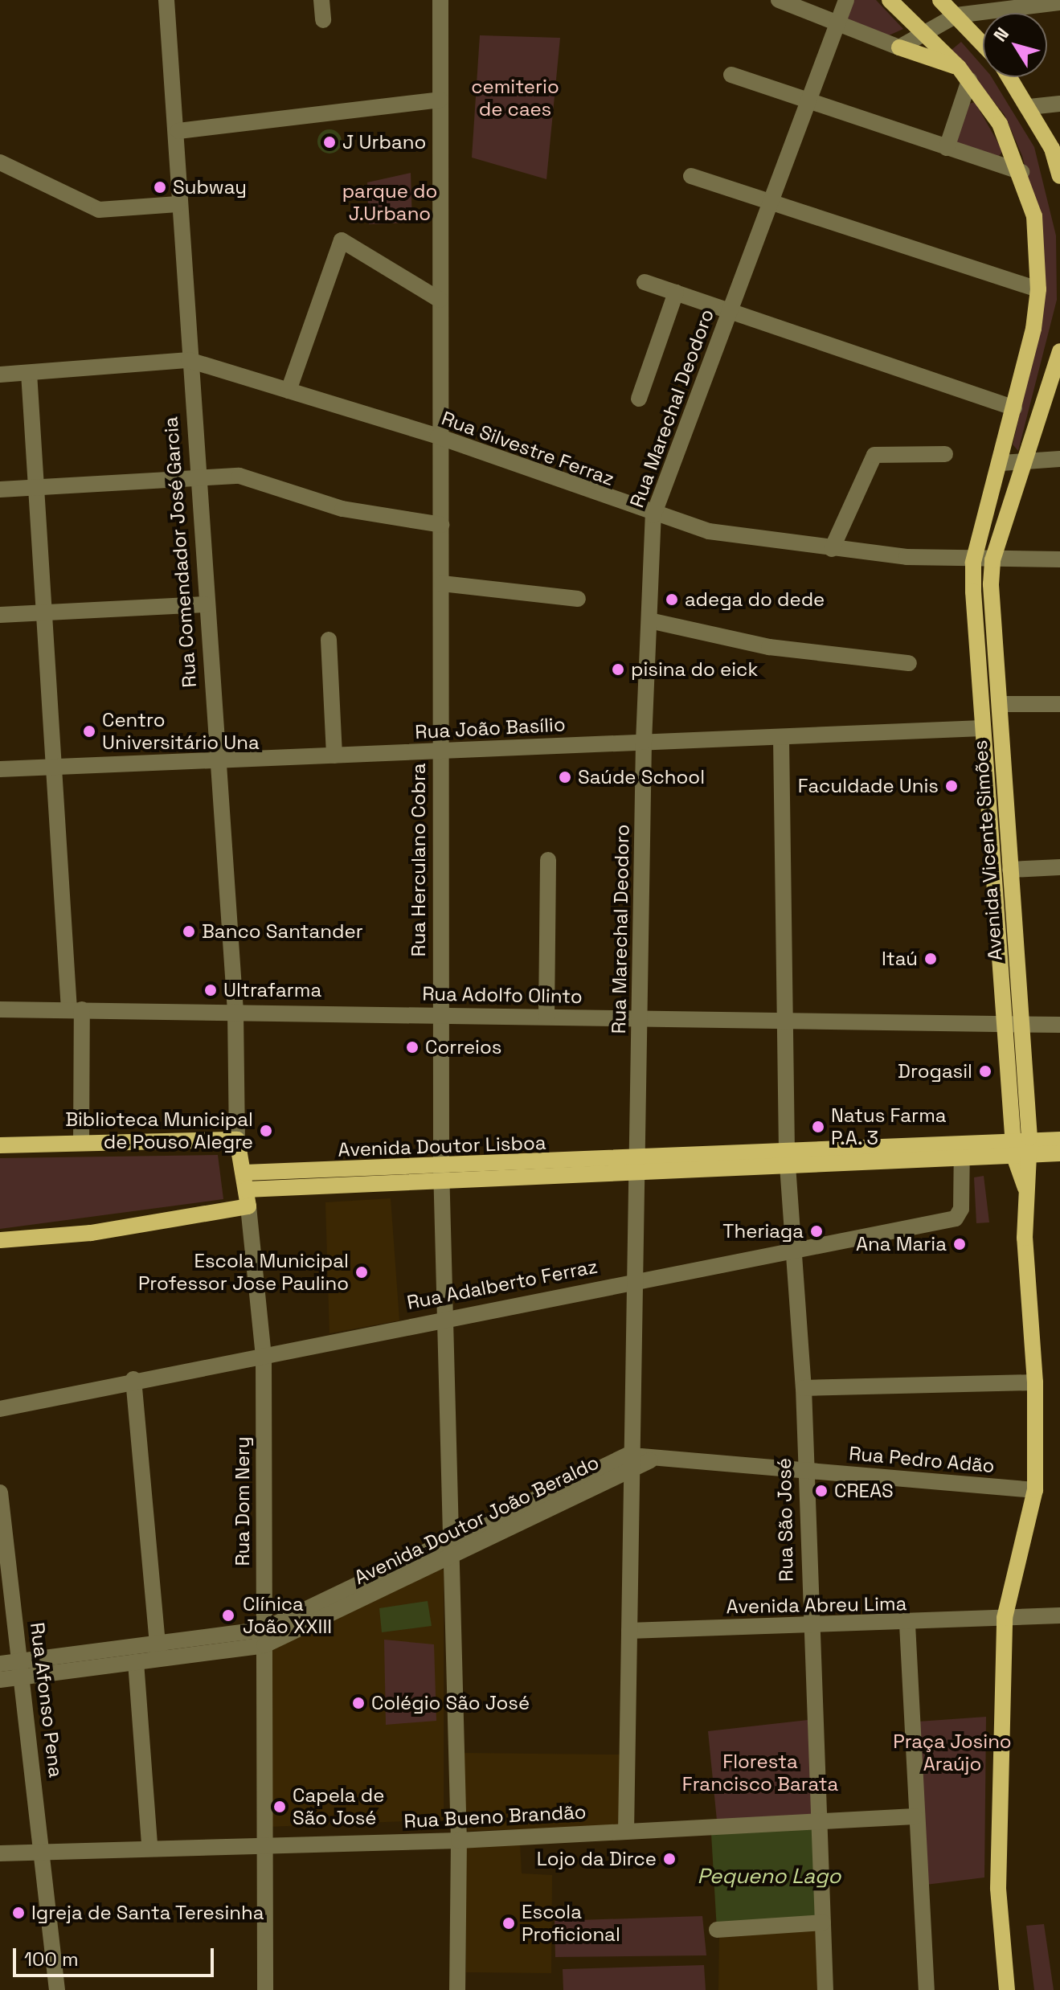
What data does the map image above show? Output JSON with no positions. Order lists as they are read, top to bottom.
{
  "streets": {
    "main road": ["Avenida Vicente Simões", "Avenida Doutor Lisboa"],
    "street": [
      "Rua Marechal Deodoro",
      "Rua Silvestre Ferraz",
      "Rua Comendador José Garcia",
      "Rua João Basílio",
      "Rua Herculano Cobra",
      "Rua Adolfo Olinto",
      "Rua Adalberto Ferraz",
      "Rua Pedro Adão",
      "Rua Dom Nery",
      "Avenida Doutor João Beraldo",
      "Rua São José",
      "Avenida Abreu Lima",
      "Rua Afonso Pena",
      "Rua Bueno Brandão"
    ]
  },
  "crossings": [
    ["Rua Marechal Deodoro", "Rua Silvestre Ferraz"],
    ["Rua Marechal Deodoro", "Rua João Basílio"],
    ["Rua Marechal Deodoro", "Rua Adolfo Olinto"],
    ["Rua Marechal Deodoro", "Avenida Doutor Lisboa"],
    ["Rua Marechal Deodoro", "Rua Adalberto Ferraz"],
    ["Rua Marechal Deodoro", "Rua Pedro Adão"],
    ["Rua Marechal Deodoro", "Avenida Doutor João Beraldo"],
    ["Rua Marechal Deodoro", "Avenida Abreu Lima"],
    ["Rua Marechal Deodoro", "Rua Bueno Brandão"],
    ["Rua Silvestre Ferraz", "Rua Comendador José Garcia"],
    ["Rua Silvestre Ferraz", "Avenida Vicente Simões"],
    ["Rua Silvestre Ferraz", "Rua Herculano Cobra"],
    ["Rua Comendador José Garcia", "Rua João Basílio"],
    ["Rua Comendador José Garcia", "Rua Adolfo Olinto"],
    ["Rua João Basílio", "Avenida Vicente Simões"],
    ["Rua João Basílio", "Rua Herculano Cobra"],
    ["Rua João Basílio", "Rua São José"],
    ["Avenida Vicente Simões", "Rua Adolfo Olinto"],
    ["Avenida Vicente Simões", "Avenida Doutor Lisboa"],
    ["Rua Herculano Cobra", "Rua Adolfo Olinto"],
    ["Rua Herculano Cobra", "Avenida Doutor Lisboa"],
    ["Rua Herculano Cobra", "Rua Adalberto Ferraz"],
    ["Rua Herculano Cobra", "Avenida Doutor João Beraldo"],
    ["Rua Herculano Cobra", "Rua Bueno Brandão"],
    ["Rua Adolfo Olinto", "Rua São José"],
    ["Avenida Doutor Lisboa", "Rua Adalberto Ferraz"],
    ["Avenida Doutor Lisboa", "Rua São José"],
    ["Rua Adalberto Ferraz", "Rua Dom Nery"],
    ["Rua Adalberto Ferraz", "Rua São José"],
    ["Rua Pedro Adão", "Avenida Doutor João Beraldo"],
    ["Rua Pedro Adão", "Rua São José"],
    ["Rua Dom Nery", "Avenida Doutor João Beraldo"],
    ["Rua Dom Nery", "Rua Bueno Brandão"],
    ["Avenida Doutor João Beraldo", "Rua Afonso Pena"],
    ["Rua São José", "Avenida Abreu Lima"],
    ["Rua São José", "Rua Bueno Brandão"],
    ["Rua Afonso Pena", "Rua Bueno Brandão"]
  ],
  "water": ["Pequeno Lago"],
  "parks": [
    "cemiterio de caes",
    "parque do J.Urbano",
    "Praça Josino Araújo",
    "Floresta Francisco Barata"
  ],
  "places": [
    "J Urbano",
    "Subway",
    "adega do dede",
    "pisina do eick",
    "Centro Universitário Una",
    "Saúde School",
    "Faculdade Unis",
    "Banco Santander",
    "Itaú",
    "Ultrafarma",
    "Correios",
    "Drogasil",
    "Natus Farma P.A. 3",
    "Biblioteca Municipal de Pouso Alegre",
    "Theriaga",
    "Ana Maria",
    "Escola Municipal Professor Jose Paulino",
    "CREAS",
    "Clínica João XXIII",
    "Colégio São José",
    "Capela de São José",
    "Lojo da Dirce",
    "Igreja de Santa Teresinha",
    "Escola Proficional"
  ],
  "scale_bar": "100 m",
  "north": "top left"
}
